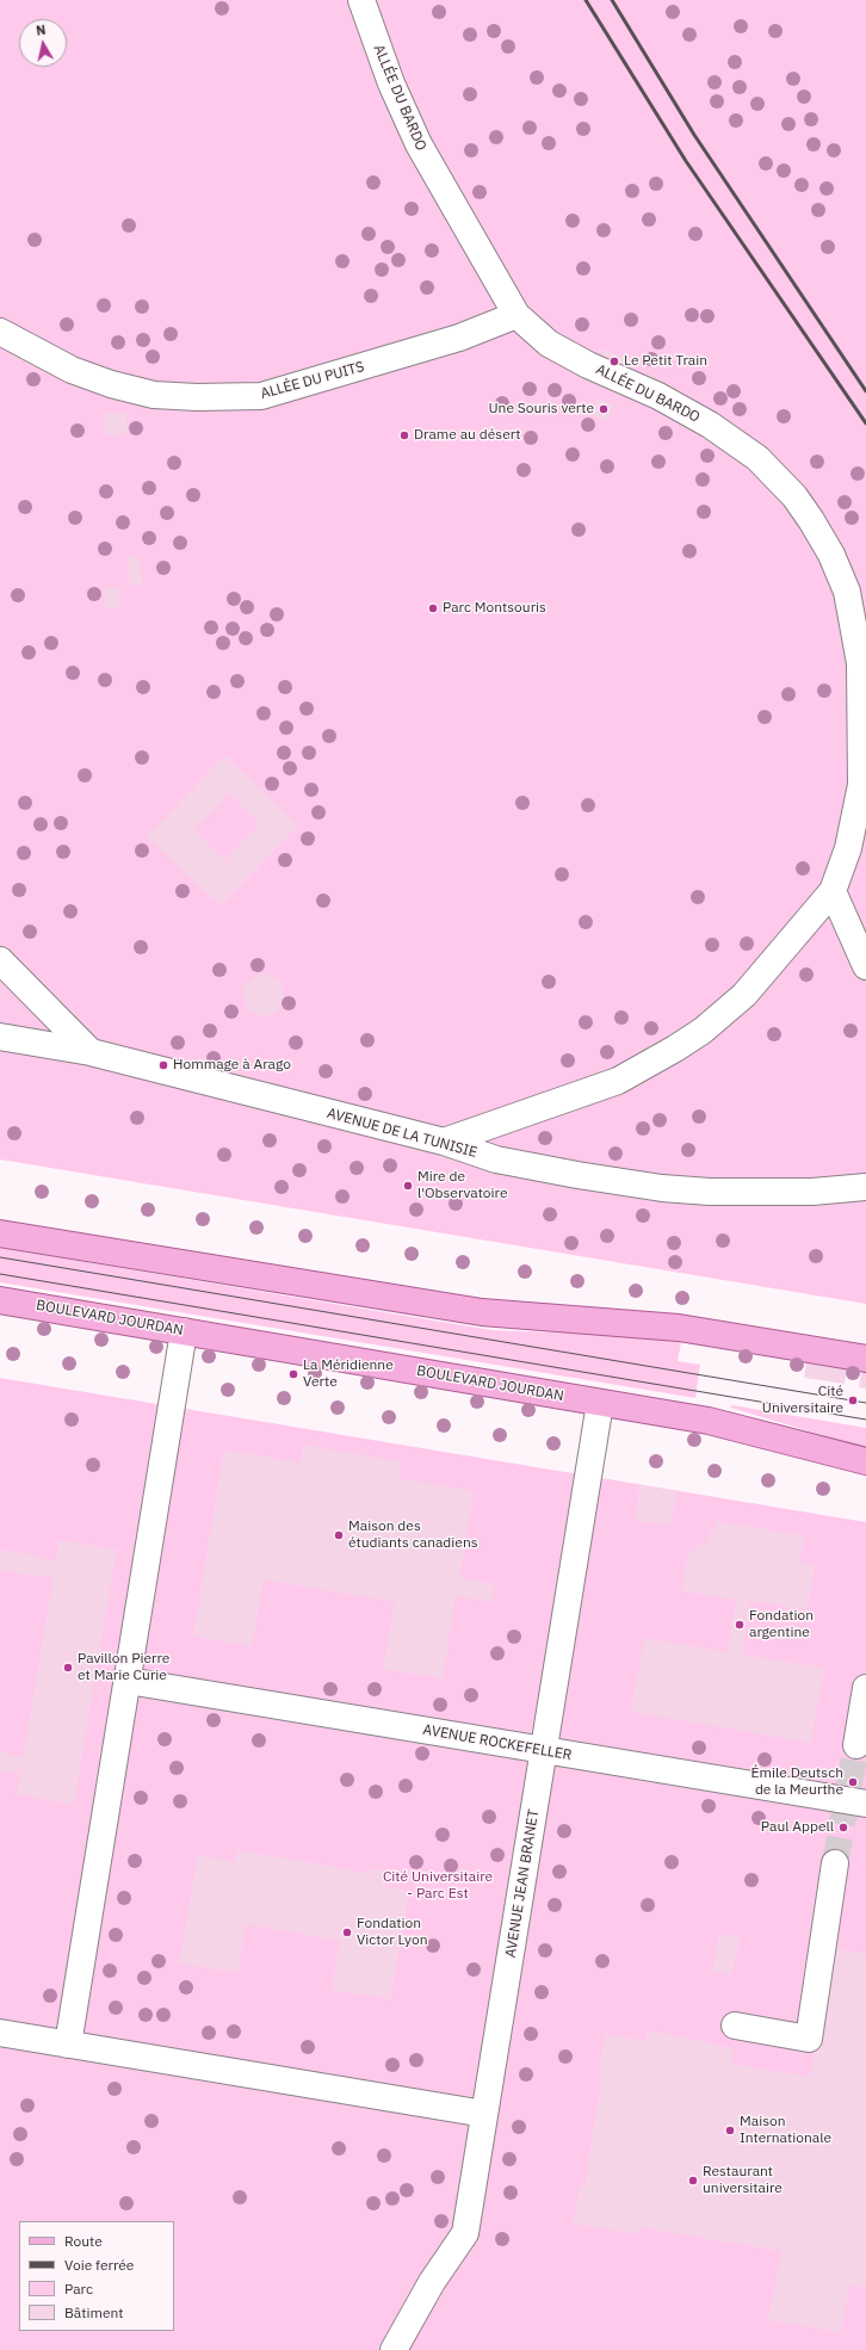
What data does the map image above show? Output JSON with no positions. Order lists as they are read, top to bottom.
{
  "streets": {
    "main road": ["BOULEVARD JOURDAN"],
    "street": [
      "ALLÉE DU BARDO",
      "ALLÉE DU PUITS",
      "AVENUE DE LA TUNISIE",
      "AVENUE ROCKEFELLER",
      "AVENUE JEAN BRANET"
    ]
  },
  "crossings": [
    ["ALLÉE DU BARDO", "ALLÉE DU PUITS"],
    ["BOULEVARD JOURDAN", "AVENUE JEAN BRANET"],
    ["AVENUE ROCKEFELLER", "AVENUE JEAN BRANET"]
  ],
  "parks": ["Cité Universitaire - Parc Est"],
  "places": [
    "Le Petit Train",
    "Une Souris verte",
    "Drame au désert",
    "Parc Montsouris",
    "Hommage à Arago",
    "Mire de l'Observatoire",
    "La Méridienne Verte",
    "Cité Universitaire",
    "Maison des étudiants canadiens",
    "Fondation argentine",
    "Pavillon Pierre et Marie Curie",
    "Émile Deutsch de la Meurthe",
    "Paul Appell",
    "Fondation Victor Lyon",
    "Maison Internationale",
    "Restaurant universitaire"
  ],
  "legend": [
    "Route",
    "Voie ferrée",
    "Parc",
    "Bâtiment"
  ],
  "north": "top"
}
